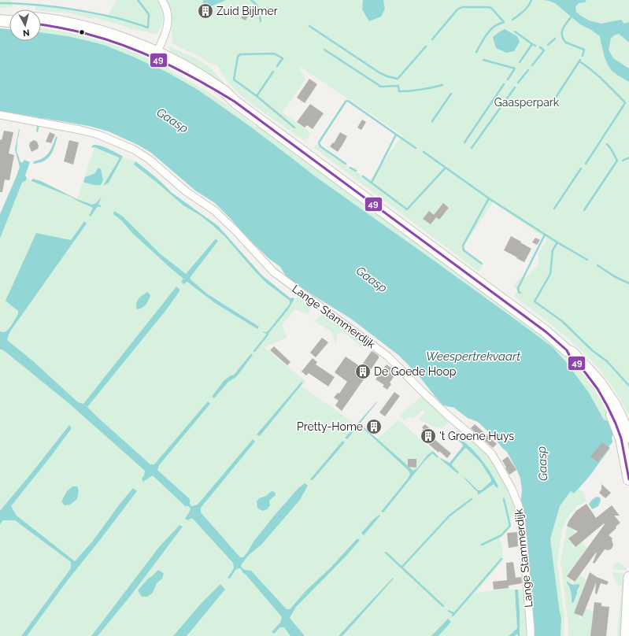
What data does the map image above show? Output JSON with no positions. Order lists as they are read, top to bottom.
{
  "streets": {
    "street": ["Lange Stammerdijk"]
  },
  "water": ["Gaasp", "Weespertrekvaart"],
  "parks": ["Gaasperpark"],
  "places": {
    "building": [
      "Zuid Bijlmer",
      "De Goede Hoop",
      "Pretty-Home",
      "'t Groene Huys"
    ]
  },
  "lines": ["transit line 49"],
  "north": "bottom"
}
